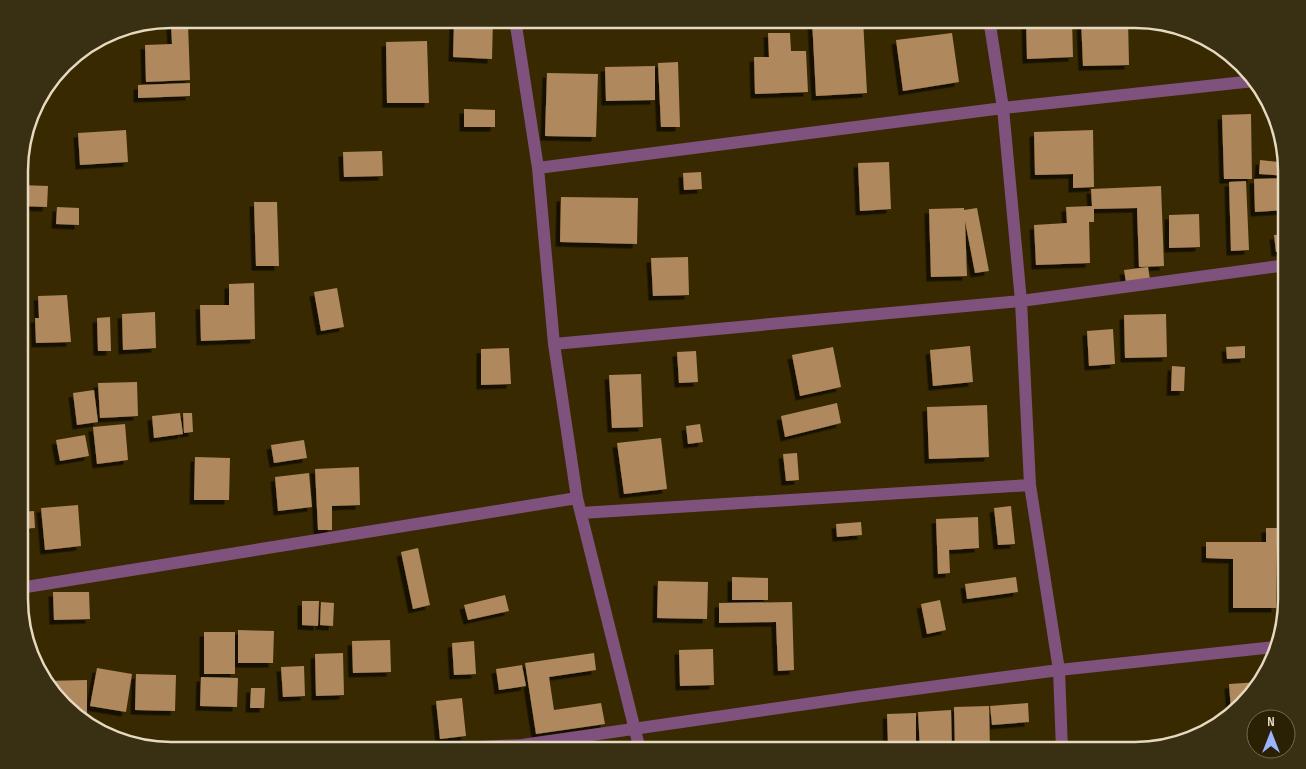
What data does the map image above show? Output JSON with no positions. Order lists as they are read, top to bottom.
{
  "north": "top"
}
